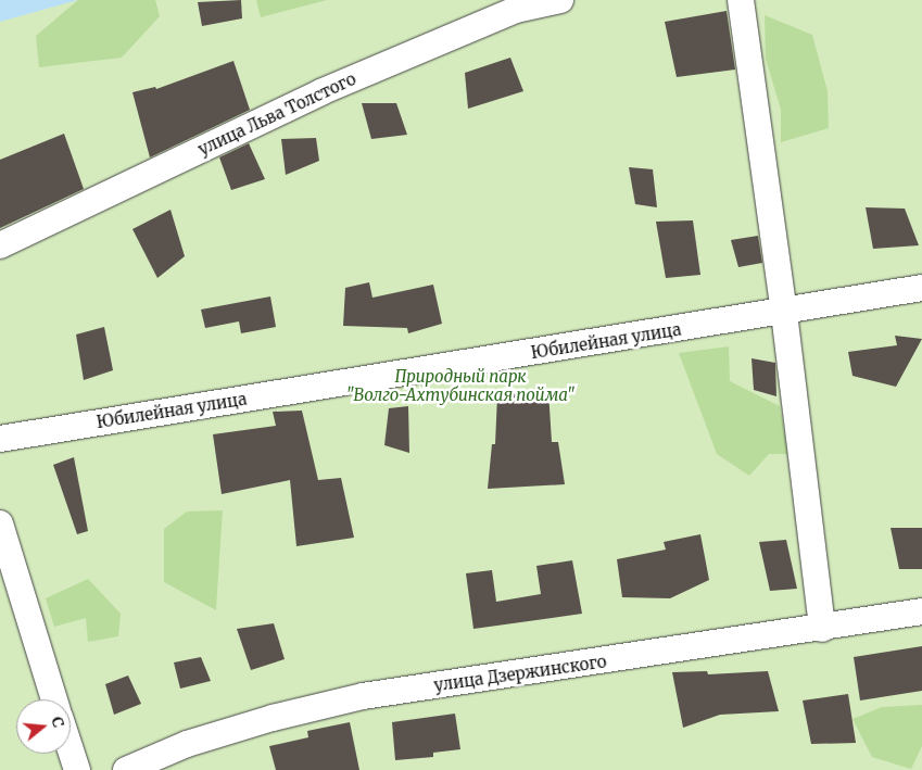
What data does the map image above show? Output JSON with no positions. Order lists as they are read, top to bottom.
{
  "streets": {
    "street": ["улица Льва Толстого", "Юбилейная улица", "улица Дзержинского"]
  },
  "parks": ["Природный парк \"Волго-Ахтубинская пойма\""],
  "north": "right"
}
